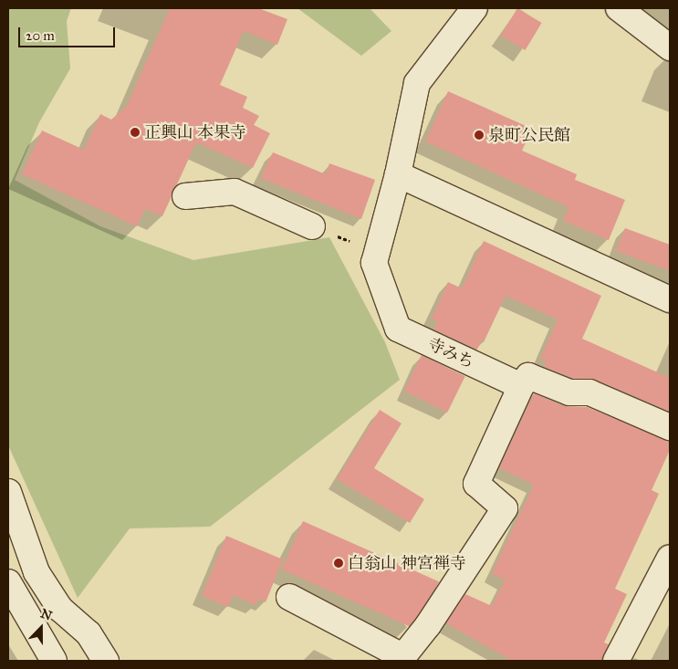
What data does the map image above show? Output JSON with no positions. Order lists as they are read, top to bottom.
{
  "streets": {
    "street": ["寺みち"]
  },
  "places": ["正興山 本果寺", "泉町公民館", "白翁山 神宮禅寺"],
  "scale_bar": "20 m",
  "north": "top"
}
